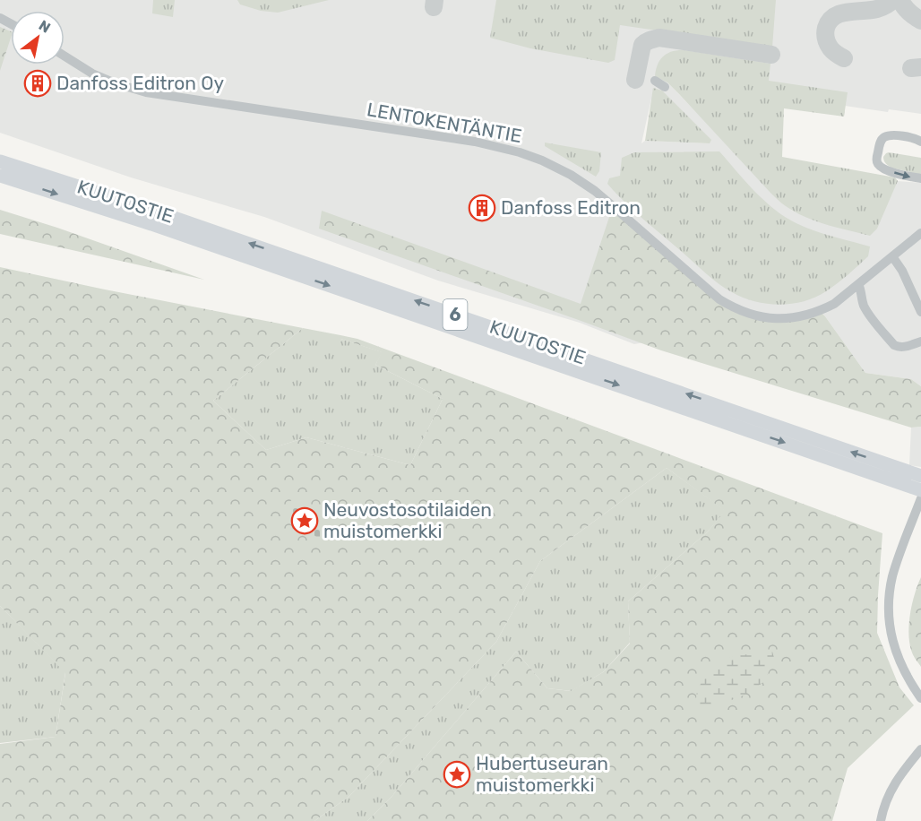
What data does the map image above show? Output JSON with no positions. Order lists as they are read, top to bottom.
{
  "streets": {
    "highway": ["KUUTOSTIE", "6"],
    "street": ["LENTOKENTÄNTIE"]
  },
  "places": {
    "building": ["Danfoss Editron Oy", "Danfoss Editron"],
    "place": ["Neuvostosotilaiden muistomerkki", "Hubertuseuran muistomerkki"]
  },
  "north": "top right"
}
